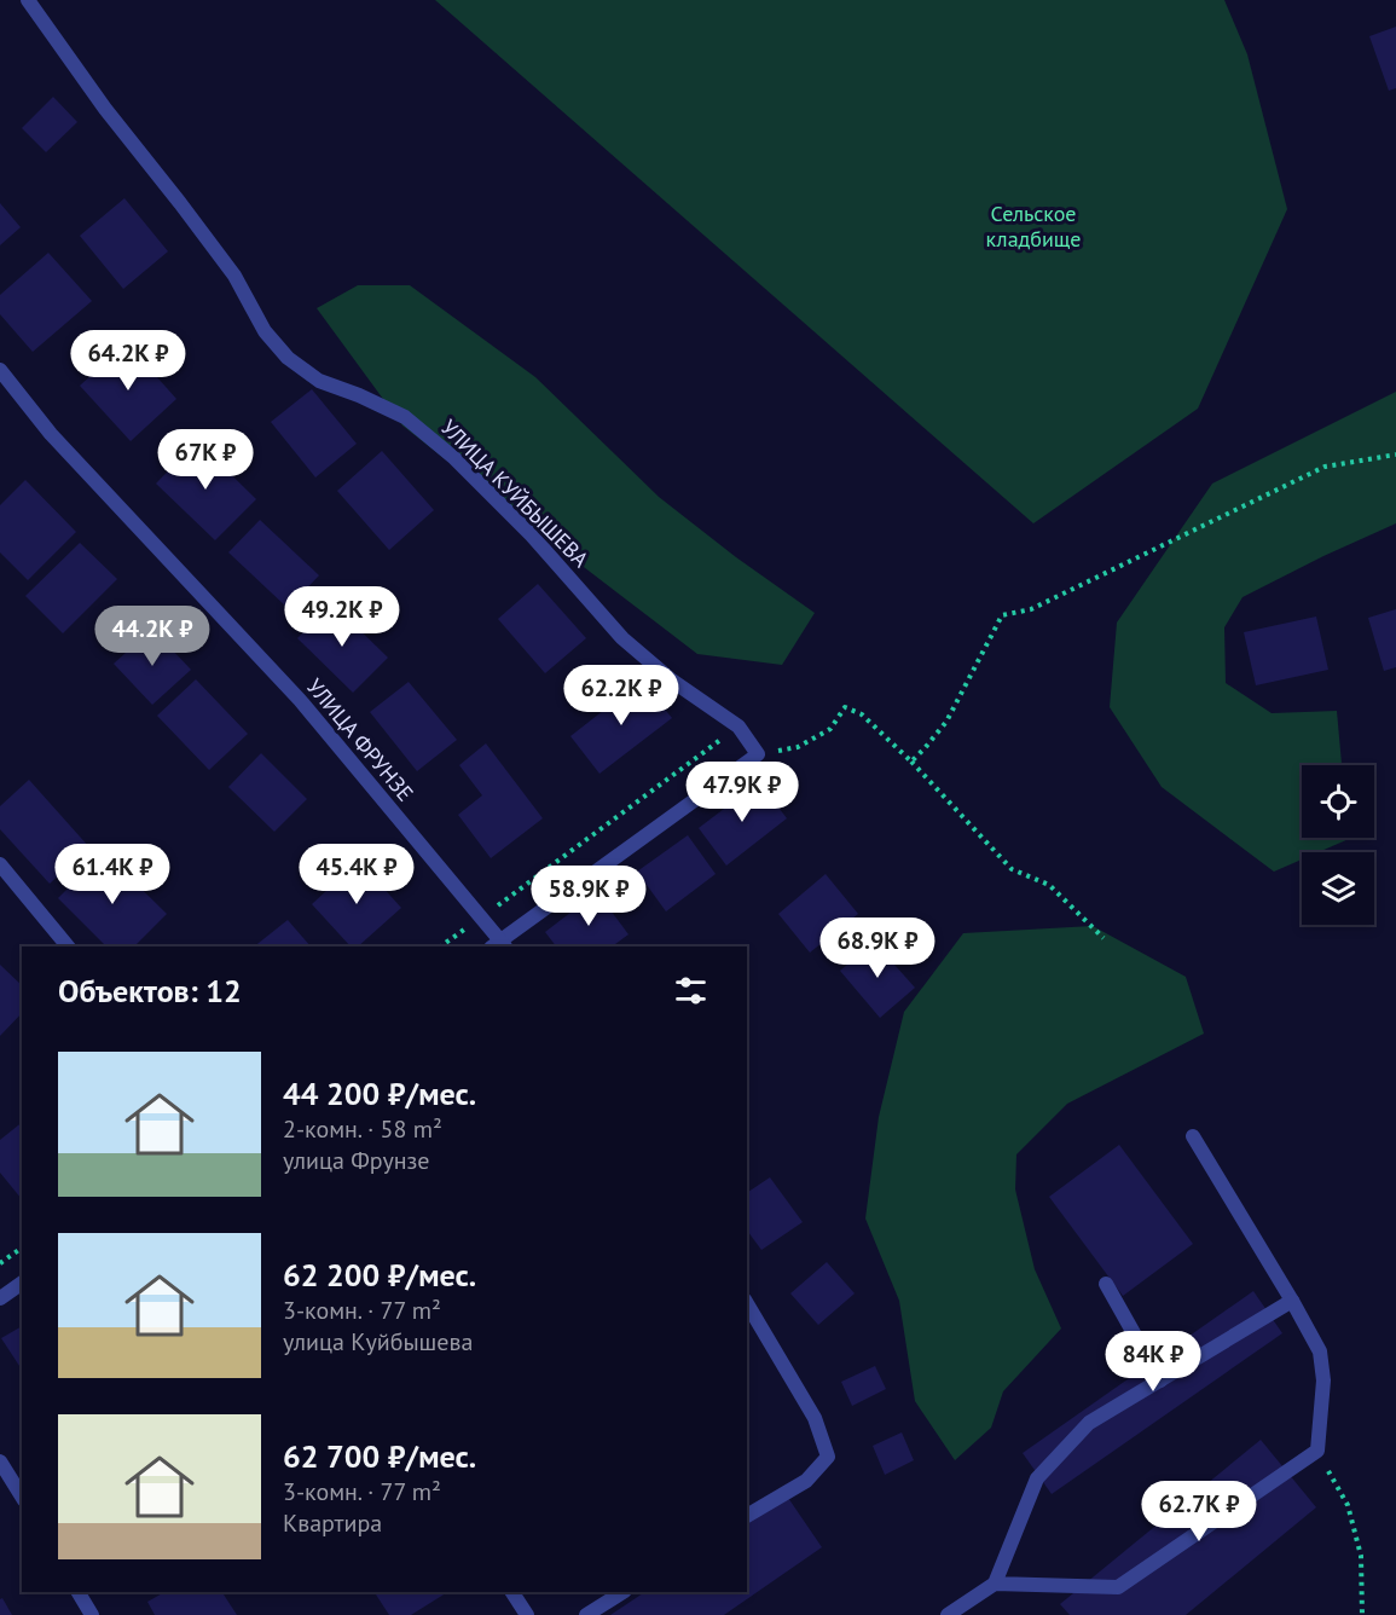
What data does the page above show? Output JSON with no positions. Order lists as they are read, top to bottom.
{
  "streets": {
    "street": ["УЛИЦА КУЙБЫШЕВА", "УЛИЦА ФРУНЗЕ"]
  },
  "parks": ["Сельское кладбище"],
  "page": {
    "price": [
      "64.2K ₽",
      "67K ₽",
      "49.2K ₽",
      "44.2K ₽",
      "62.2K ₽",
      "47.9K ₽",
      "61.4K ₽",
      "45.4K ₽",
      "58.9K ₽",
      "68.9K ₽",
      "84K ₽",
      "62.7K ₽"
    ],
    "heading": "Объектов: 12",
    "list": [
      {
        "name": "44 200 ₽/мес.",
        "note": "2-комн. · 58 m² · улица Фрунзе"
      },
      {
        "name": "62 200 ₽/мес.",
        "note": "3-комн. · 77 m² · улица Куйбышева"
      },
      {
        "name": "62 700 ₽/мес.",
        "note": "3-комн. · 77 m² · Квартира"
      }
    ]
  }
}
